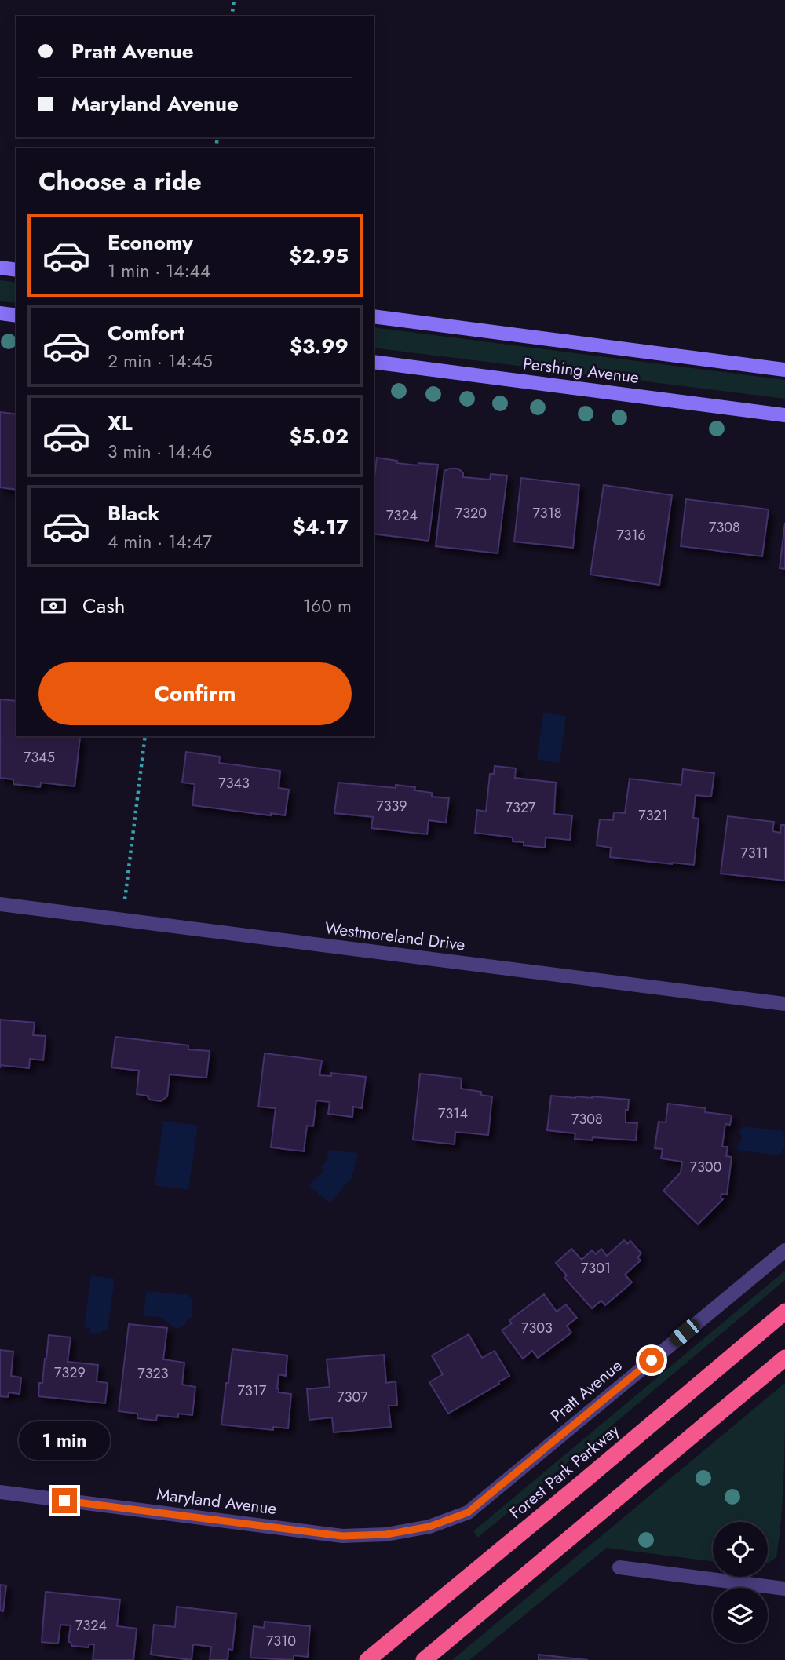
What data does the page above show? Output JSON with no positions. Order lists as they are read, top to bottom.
{
  "streets": {
    "highway": ["Forest Park Parkway"],
    "street": [
      "Pershing Avenue",
      "Westmoreland Drive",
      "Pratt Avenue",
      "Maryland Avenue"
    ]
  },
  "crossings": [
    ["Pratt Avenue", "Maryland Avenue"]
  ],
  "house_numbers": [
    "7320",
    "7318",
    "7324",
    "7308",
    "7316",
    "7345",
    "7343",
    "7339",
    "7327",
    "7321",
    "7311",
    "7314",
    "7308",
    "7300",
    "7301",
    "7303",
    "7329",
    "7323",
    "7317",
    "7307",
    "7324",
    "7310"
  ],
  "page": {
    "banner": ["Pratt Avenue", "Maryland Avenue"],
    "heading": "Choose a ride",
    "list": [
      {
        "name": "Economy",
        "note": "1 min · 14:44",
        "value": "$2.95"
      },
      {
        "name": "Comfort",
        "note": "2 min · 14:45",
        "value": "$3.99"
      },
      {
        "name": "XL",
        "note": "3 min · 14:46",
        "value": "$5.02"
      },
      {
        "name": "Black",
        "note": "4 min · 14:47",
        "value": "$4.17"
      }
    ],
    "pay": ["Cash", "160 m"],
    "buttons": "Confirm",
    "bubble": "1 min"
  }
}
